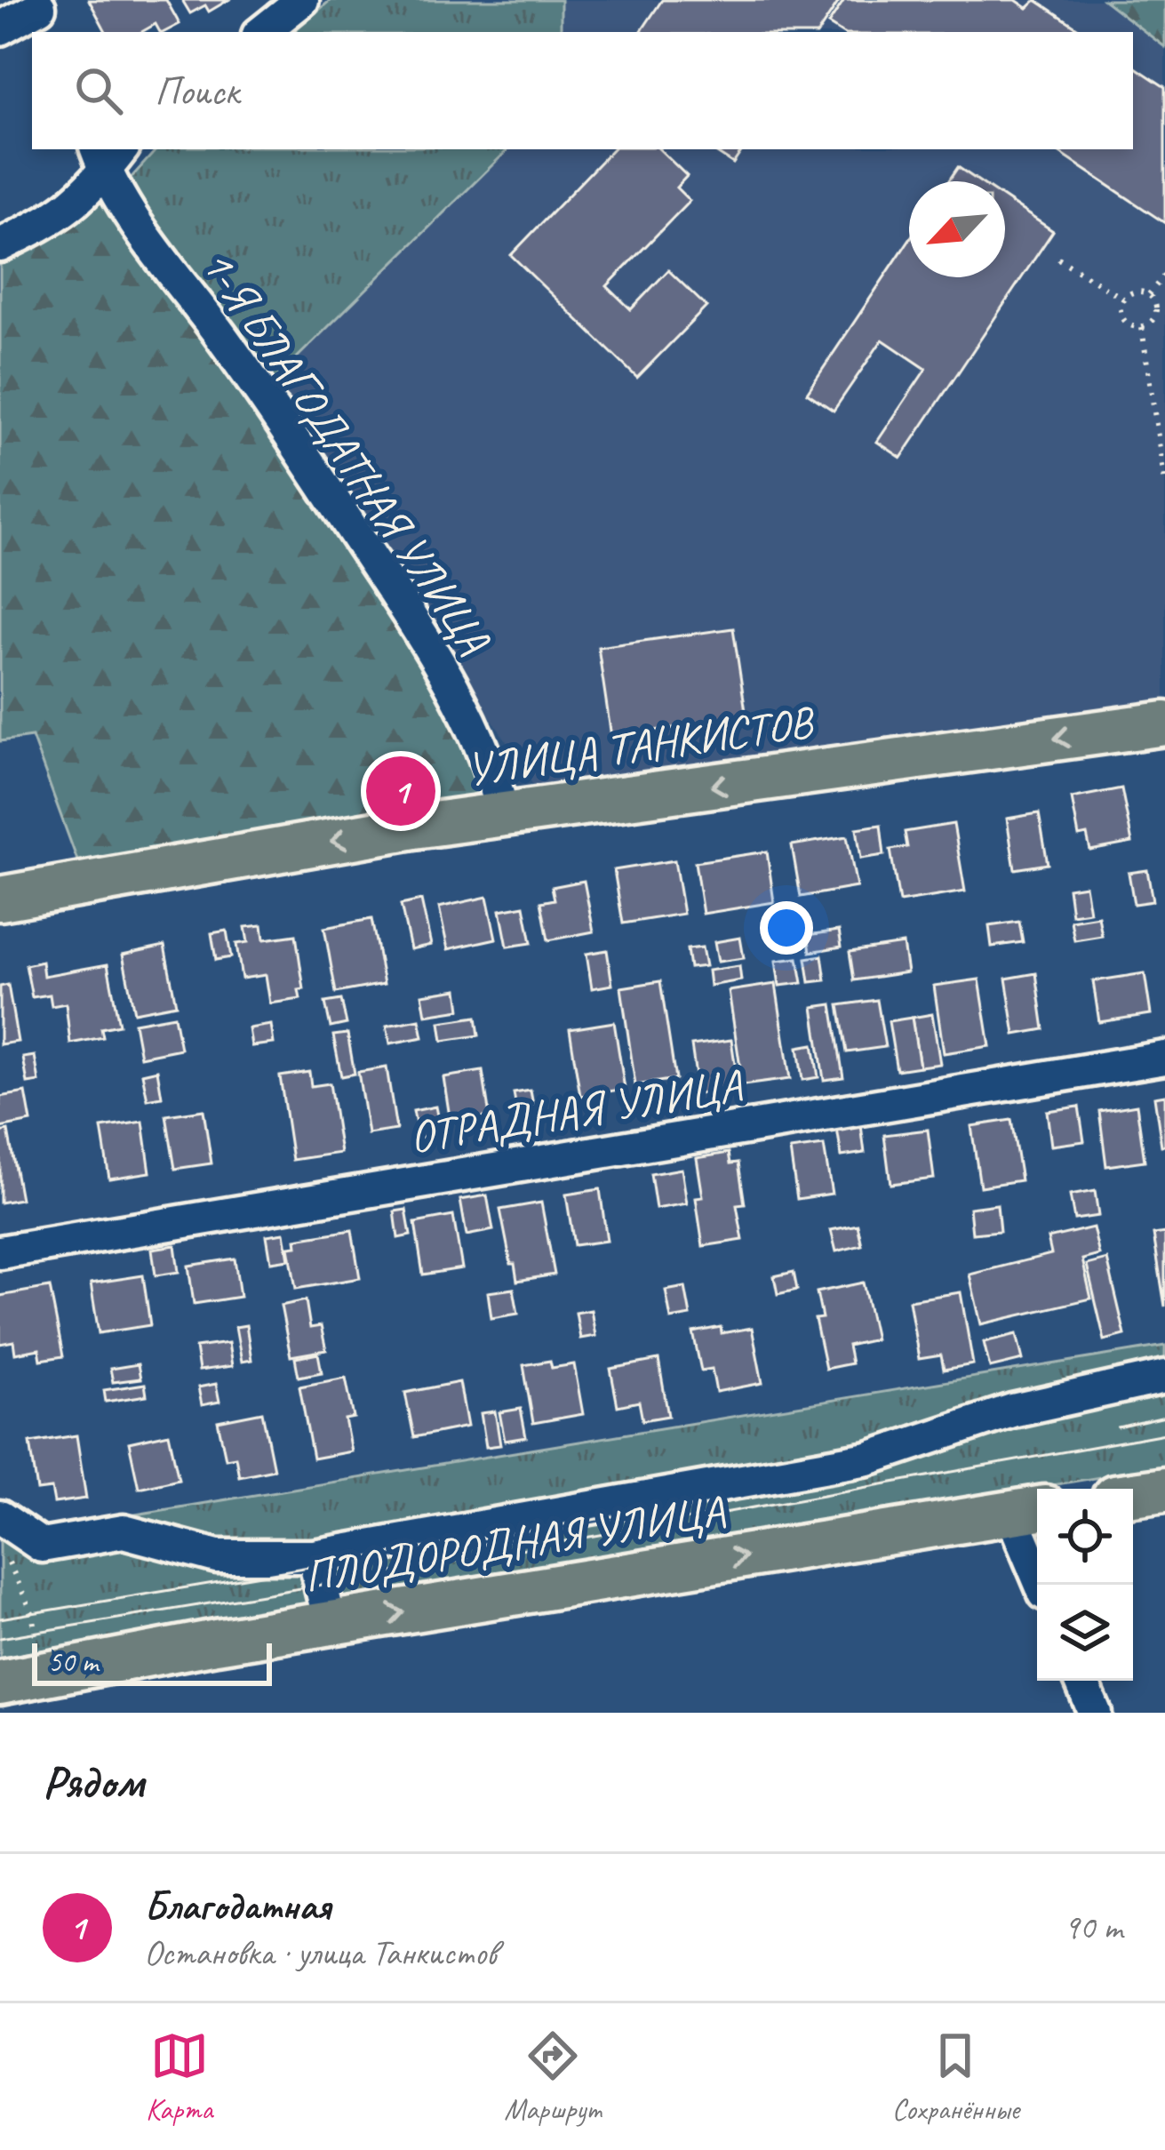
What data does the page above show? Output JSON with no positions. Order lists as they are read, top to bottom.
{
  "streets": {
    "main road": ["УЛИЦА ТАНКИСТОВ", "ПЛОДОРОДНАЯ УЛИЦА"],
    "street": ["1-Я БЛАГОДАТНАЯ УЛИЦА", "ОТРАДНАЯ УЛИЦА"]
  },
  "crossings": [
    ["1-Я БЛАГОДАТНАЯ УЛИЦА", "УЛИЦА ТАНКИСТОВ"]
  ],
  "one_way": ["УЛИЦА ТАНКИСТОВ", "ПЛОДОРОДНАЯ УЛИЦА"],
  "scale_bar": "50 m",
  "north": "bottom left",
  "page": {
    "search": "Поиск",
    "pins": "1",
    "scale": "50 m",
    "heading": "Рядом",
    "list": [
      {
        "mark": "1",
        "name": "Благодатная",
        "note": "Остановка · улица Танкистов",
        "value": "90 m"
      }
    ],
    "nav": ["Карта", "Маршрут", "Сохранённые"]
  }
}
